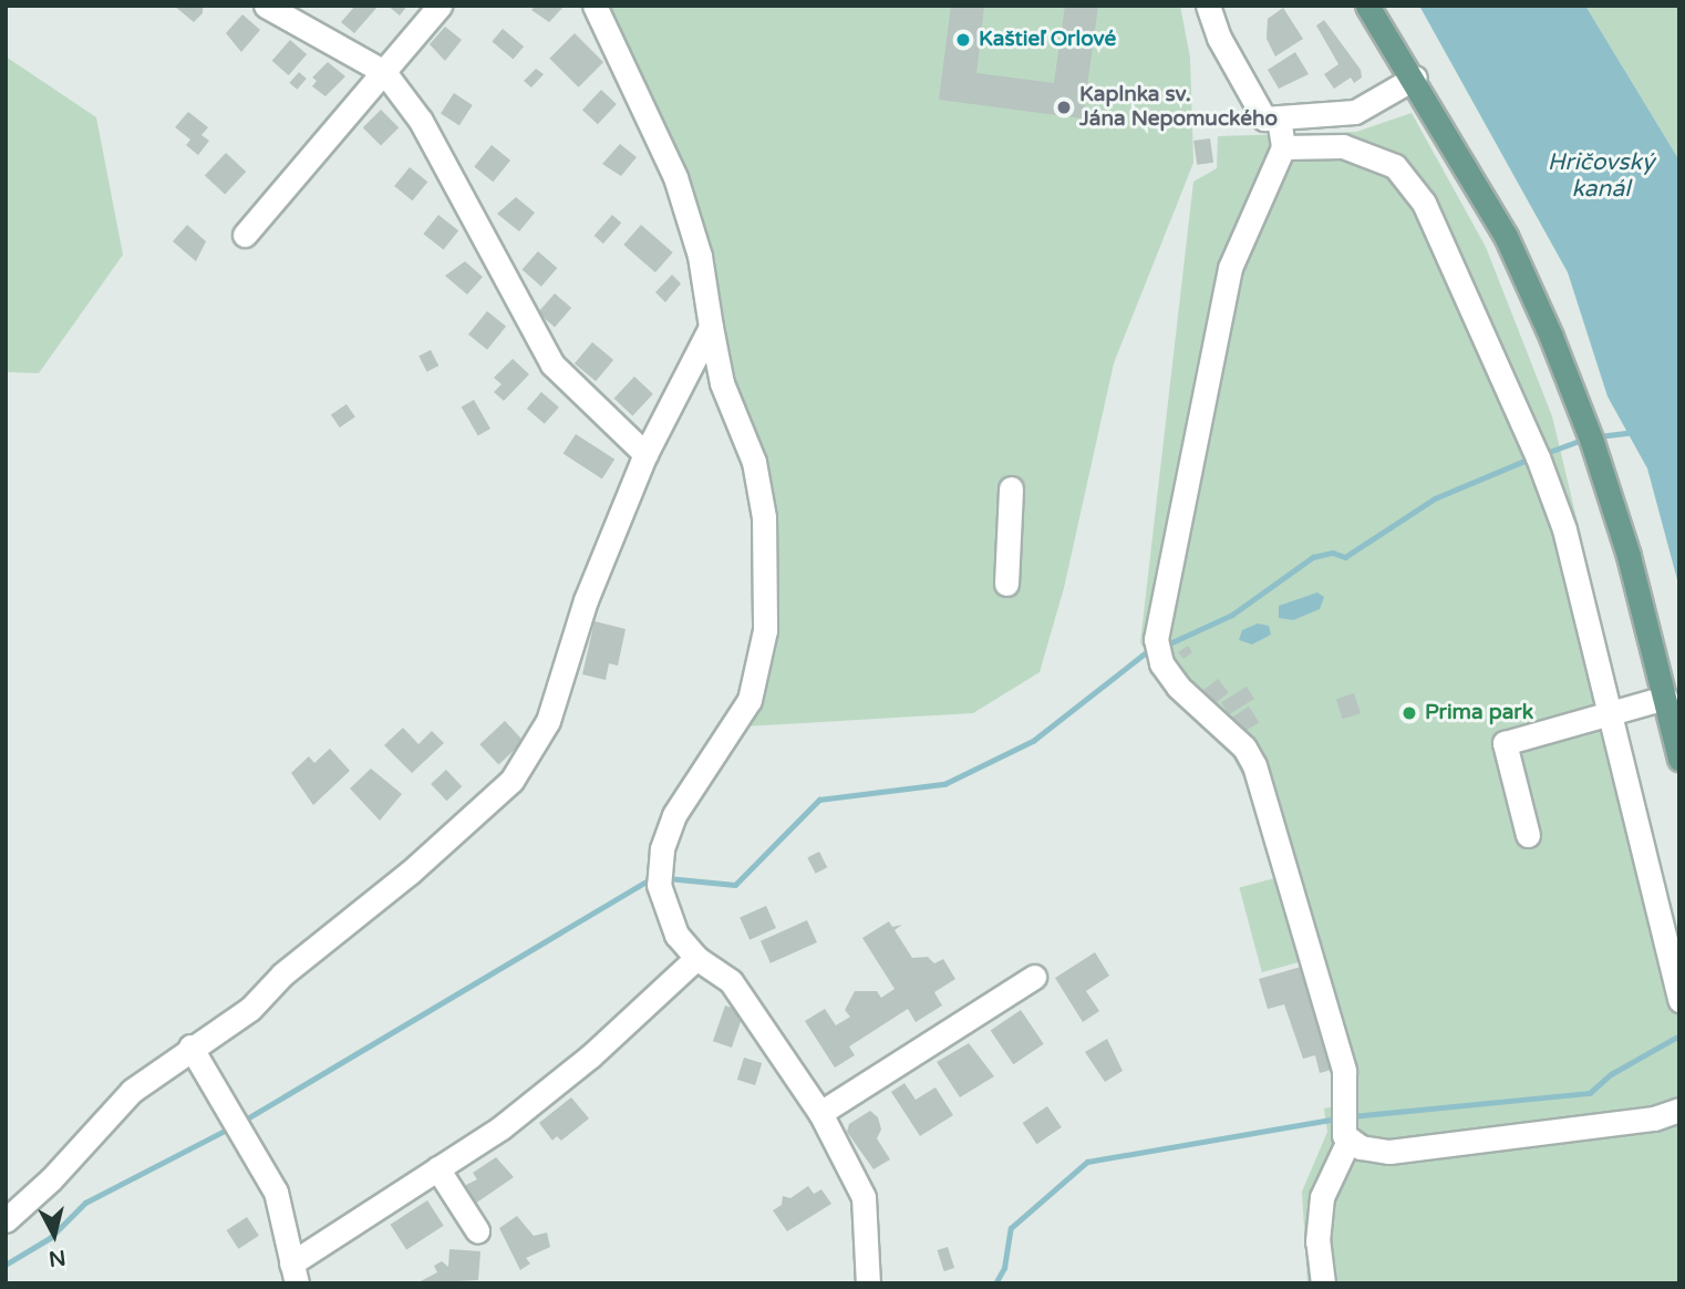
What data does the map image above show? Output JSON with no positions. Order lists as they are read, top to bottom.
{
  "water": ["Hričovský kanál"],
  "places": ["Kaštieľ Orlové", "Kaplnka sv. Jána Nepomuckého", "Prima park"],
  "north": "bottom"
}
